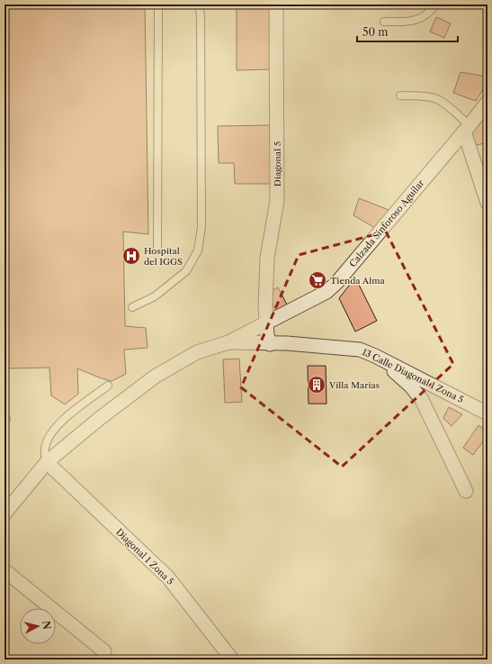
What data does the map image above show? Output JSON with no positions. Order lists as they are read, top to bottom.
{
  "streets": {
    "street": [
      "Diagonal 5",
      "Calzada Sinforoso Aguilar",
      "13 Calle Diagonal 1 Zona 5",
      "Diagonal 1 Zona 5"
    ]
  },
  "crossings": [
    ["Diagonal 5", "Calzada Sinforoso Aguilar"],
    ["Diagonal 5", "13 Calle Diagonal 1 Zona 5"],
    ["Calzada Sinforoso Aguilar", "13 Calle Diagonal 1 Zona 5"]
  ],
  "places": {
    "hospital": ["Hospital del IGGS"],
    "supermarket": ["Tienda Alma"],
    "building": ["Villa Marias"]
  },
  "scale_bar": "50 m",
  "north": "right"
}
